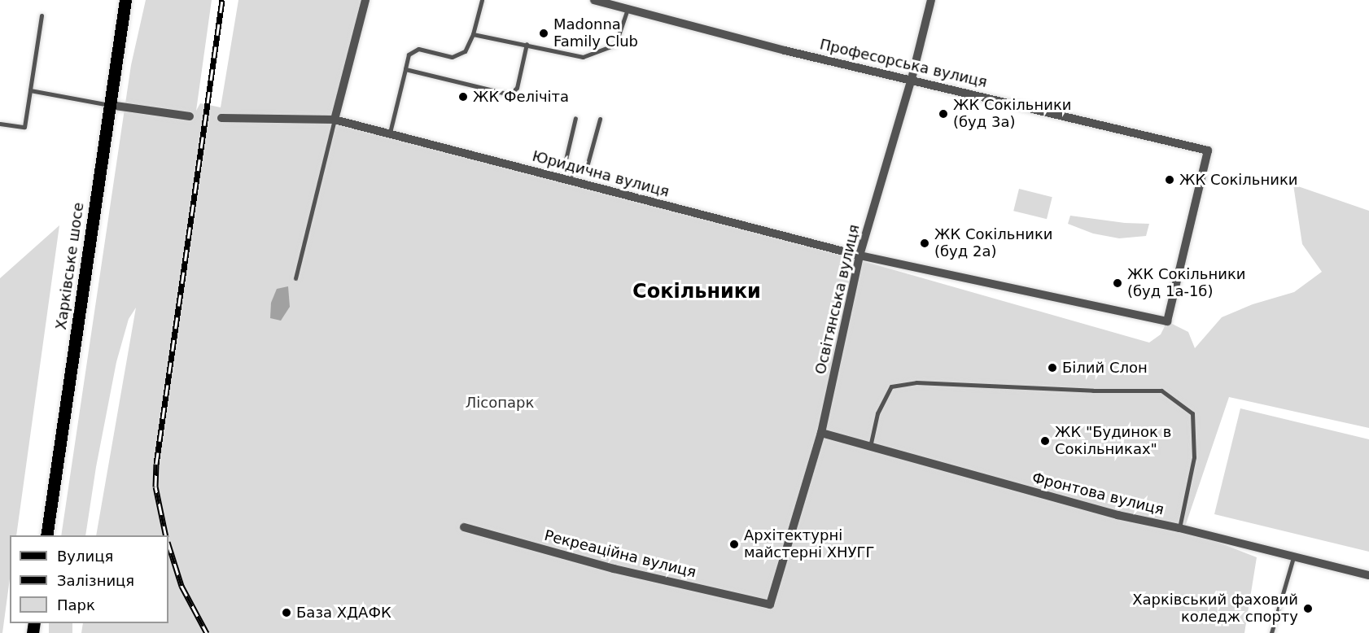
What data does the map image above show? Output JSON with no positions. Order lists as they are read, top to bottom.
{
  "streets": {
    "main road": ["Харківське шосе"],
    "street": [
      "Професорська вулиця",
      "Юридична вулиця",
      "Освітянська вулиця",
      "Фронтова вулиця",
      "Рекреаційна вулиця"
    ]
  },
  "crossings": [
    ["Професорська вулиця", "Юридична вулиця"],
    ["Професорська вулиця", "Освітянська вулиця"],
    ["Юридична вулиця", "Освітянська вулиця"],
    ["Освітянська вулиця", "Фронтова вулиця"],
    ["Освітянська вулиця", "Рекреаційна вулиця"]
  ],
  "districts": ["Сокільники"],
  "parks": ["Лісопарк"],
  "places": [
    "Madonna Family Club",
    "ЖК Фелічіта",
    "ЖК Сокільники (буд 3а)",
    "ЖК Сокільники",
    "ЖК Сокільники (буд 2а)",
    "ЖК Сокільники (буд 1а-1б)",
    "Білий Слон",
    "ЖК \"Будинок в Сокільниках\"",
    "Архітектурні майстерні ХНУГГ",
    "Харківський фаховий коледж спорту",
    "База ХДАФК"
  ],
  "legend": ["Вулиця", "Залізниця", "Парк"]
}
